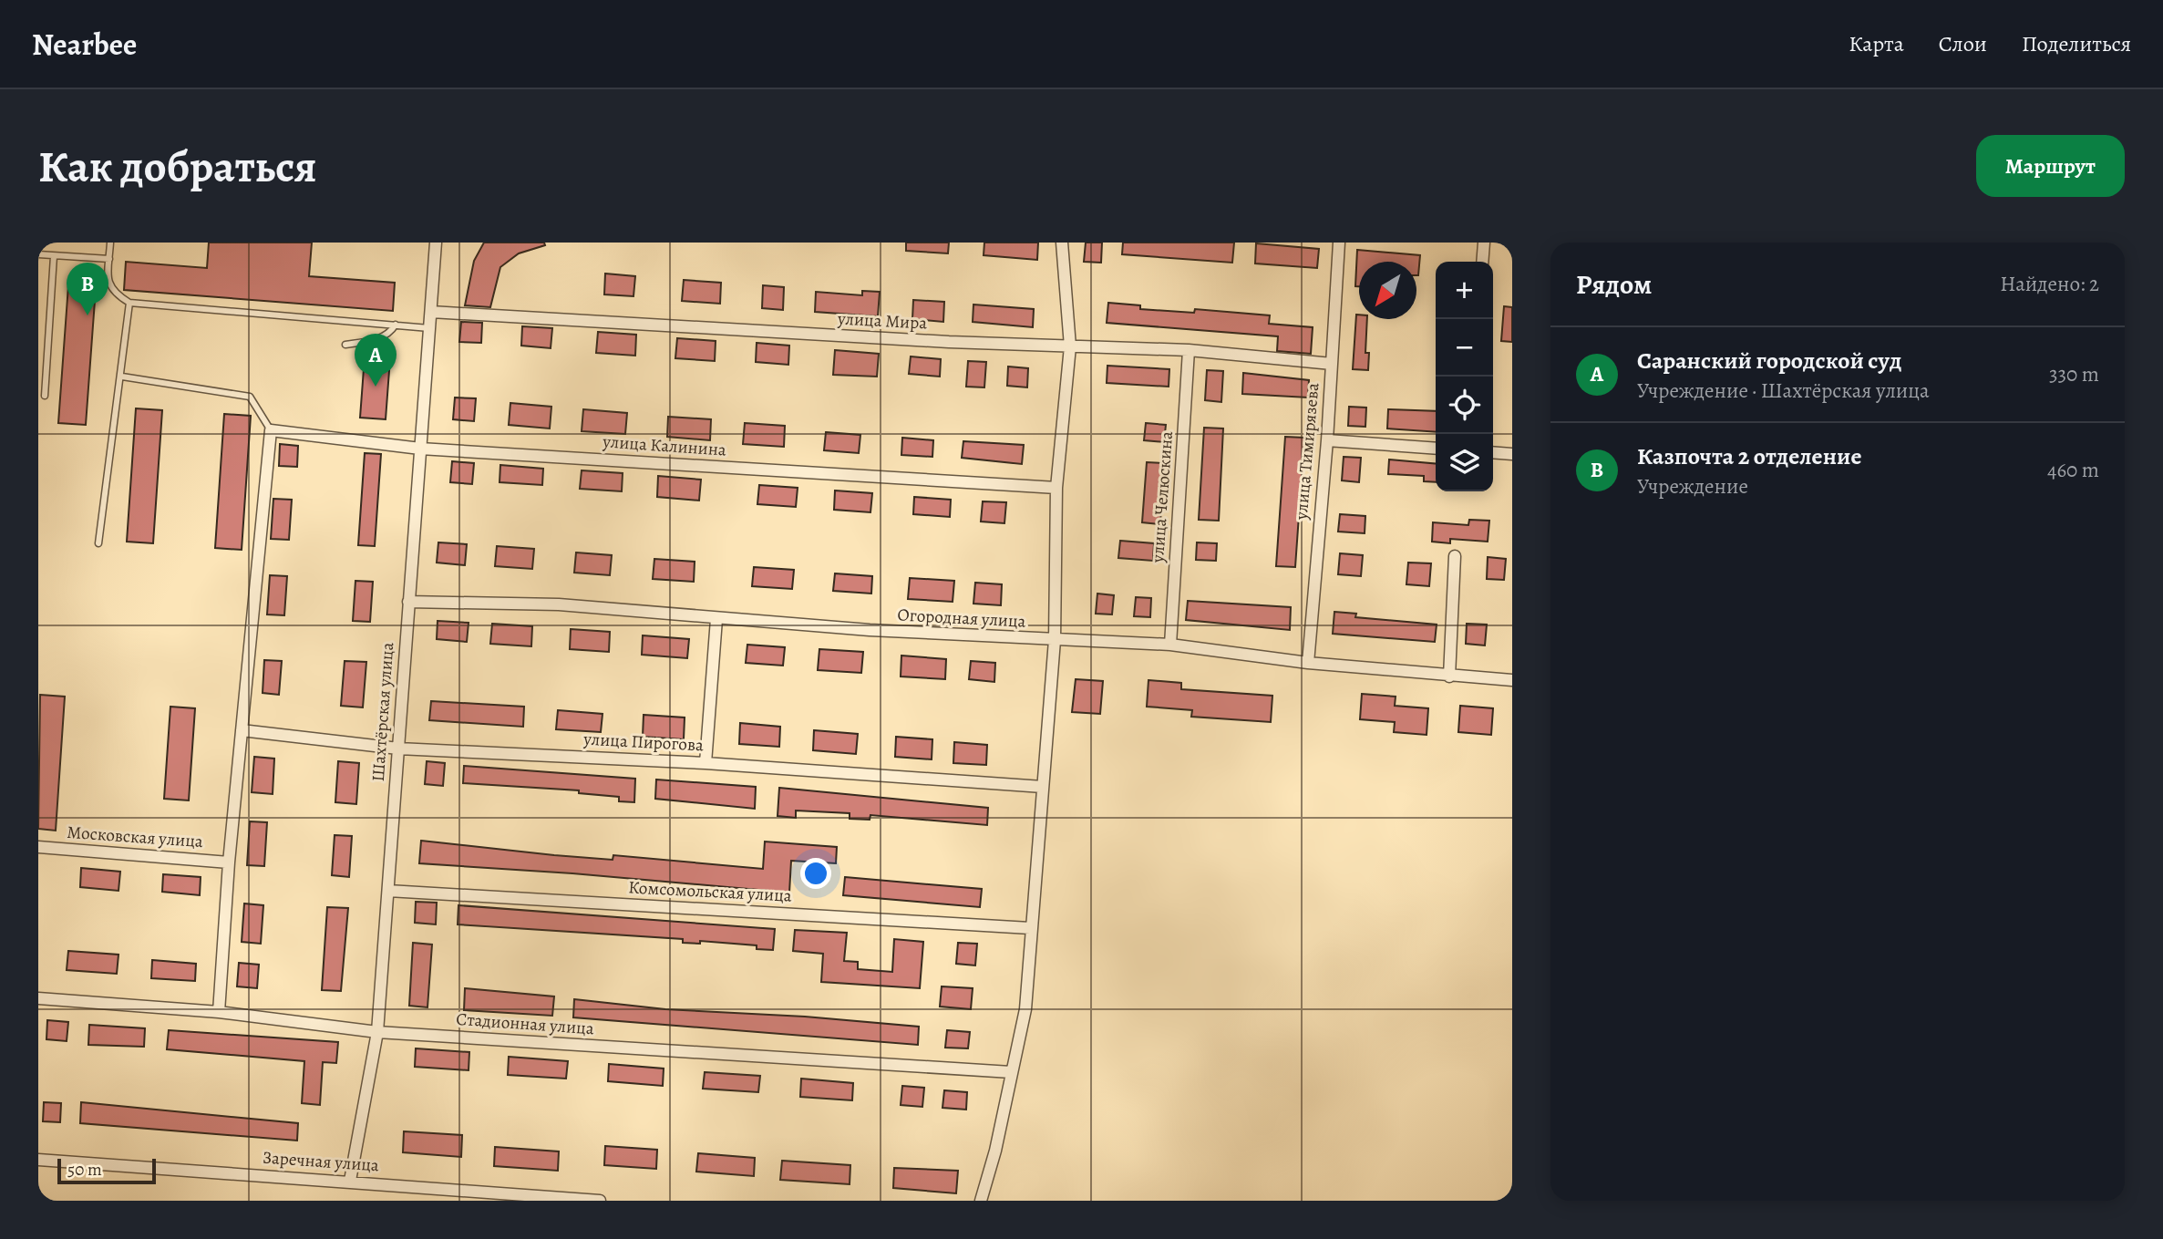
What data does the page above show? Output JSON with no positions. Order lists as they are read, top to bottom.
{
  "streets": {
    "street": [
      "улица Мира",
      "улица Калинина",
      "улица Тимирязева",
      "улица Челюскина",
      "Огородная улица",
      "Шахтёрская улица",
      "улица Пирогова",
      "Московская улица",
      "Комсомольская улица",
      "Стадионная улица",
      "Заречная улица"
    ]
  },
  "crossings": [
    ["улица Мира", "улица Тимирязева"],
    ["улица Мира", "улица Челюскина"],
    ["улица Мира", "Шахтёрская улица"],
    ["улица Калинина", "Шахтёрская улица"],
    ["улица Тимирязева", "Огородная улица"],
    ["улица Челюскина", "Огородная улица"],
    ["Огородная улица", "Шахтёрская улица"],
    ["Шахтёрская улица", "улица Пирогова"],
    ["Шахтёрская улица", "Комсомольская улица"],
    ["Шахтёрская улица", "Стадионная улица"],
    ["Шахтёрская улица", "Заречная улица"]
  ],
  "scale_bar": "50 m",
  "north": "bottom left",
  "page": {
    "header": "Nearbee",
    "nav": ["Карта", "Слои", "Поделиться"],
    "buttons": "Маршрут",
    "title": "Как добраться",
    "heading": ["Рядом", "Найдено: 2"],
    "map_buttons": ["+", "−"],
    "pins": ["B", "A"],
    "list": [
      {
        "mark": "A",
        "name": "Саранский городской суд",
        "note": "Учреждение · Шахтёрская улица",
        "value": "330 m"
      },
      {
        "mark": "B",
        "name": "Казпочта 2 отделение",
        "note": "Учреждение",
        "value": "460 m"
      }
    ],
    "scale": "50 m"
  }
}
